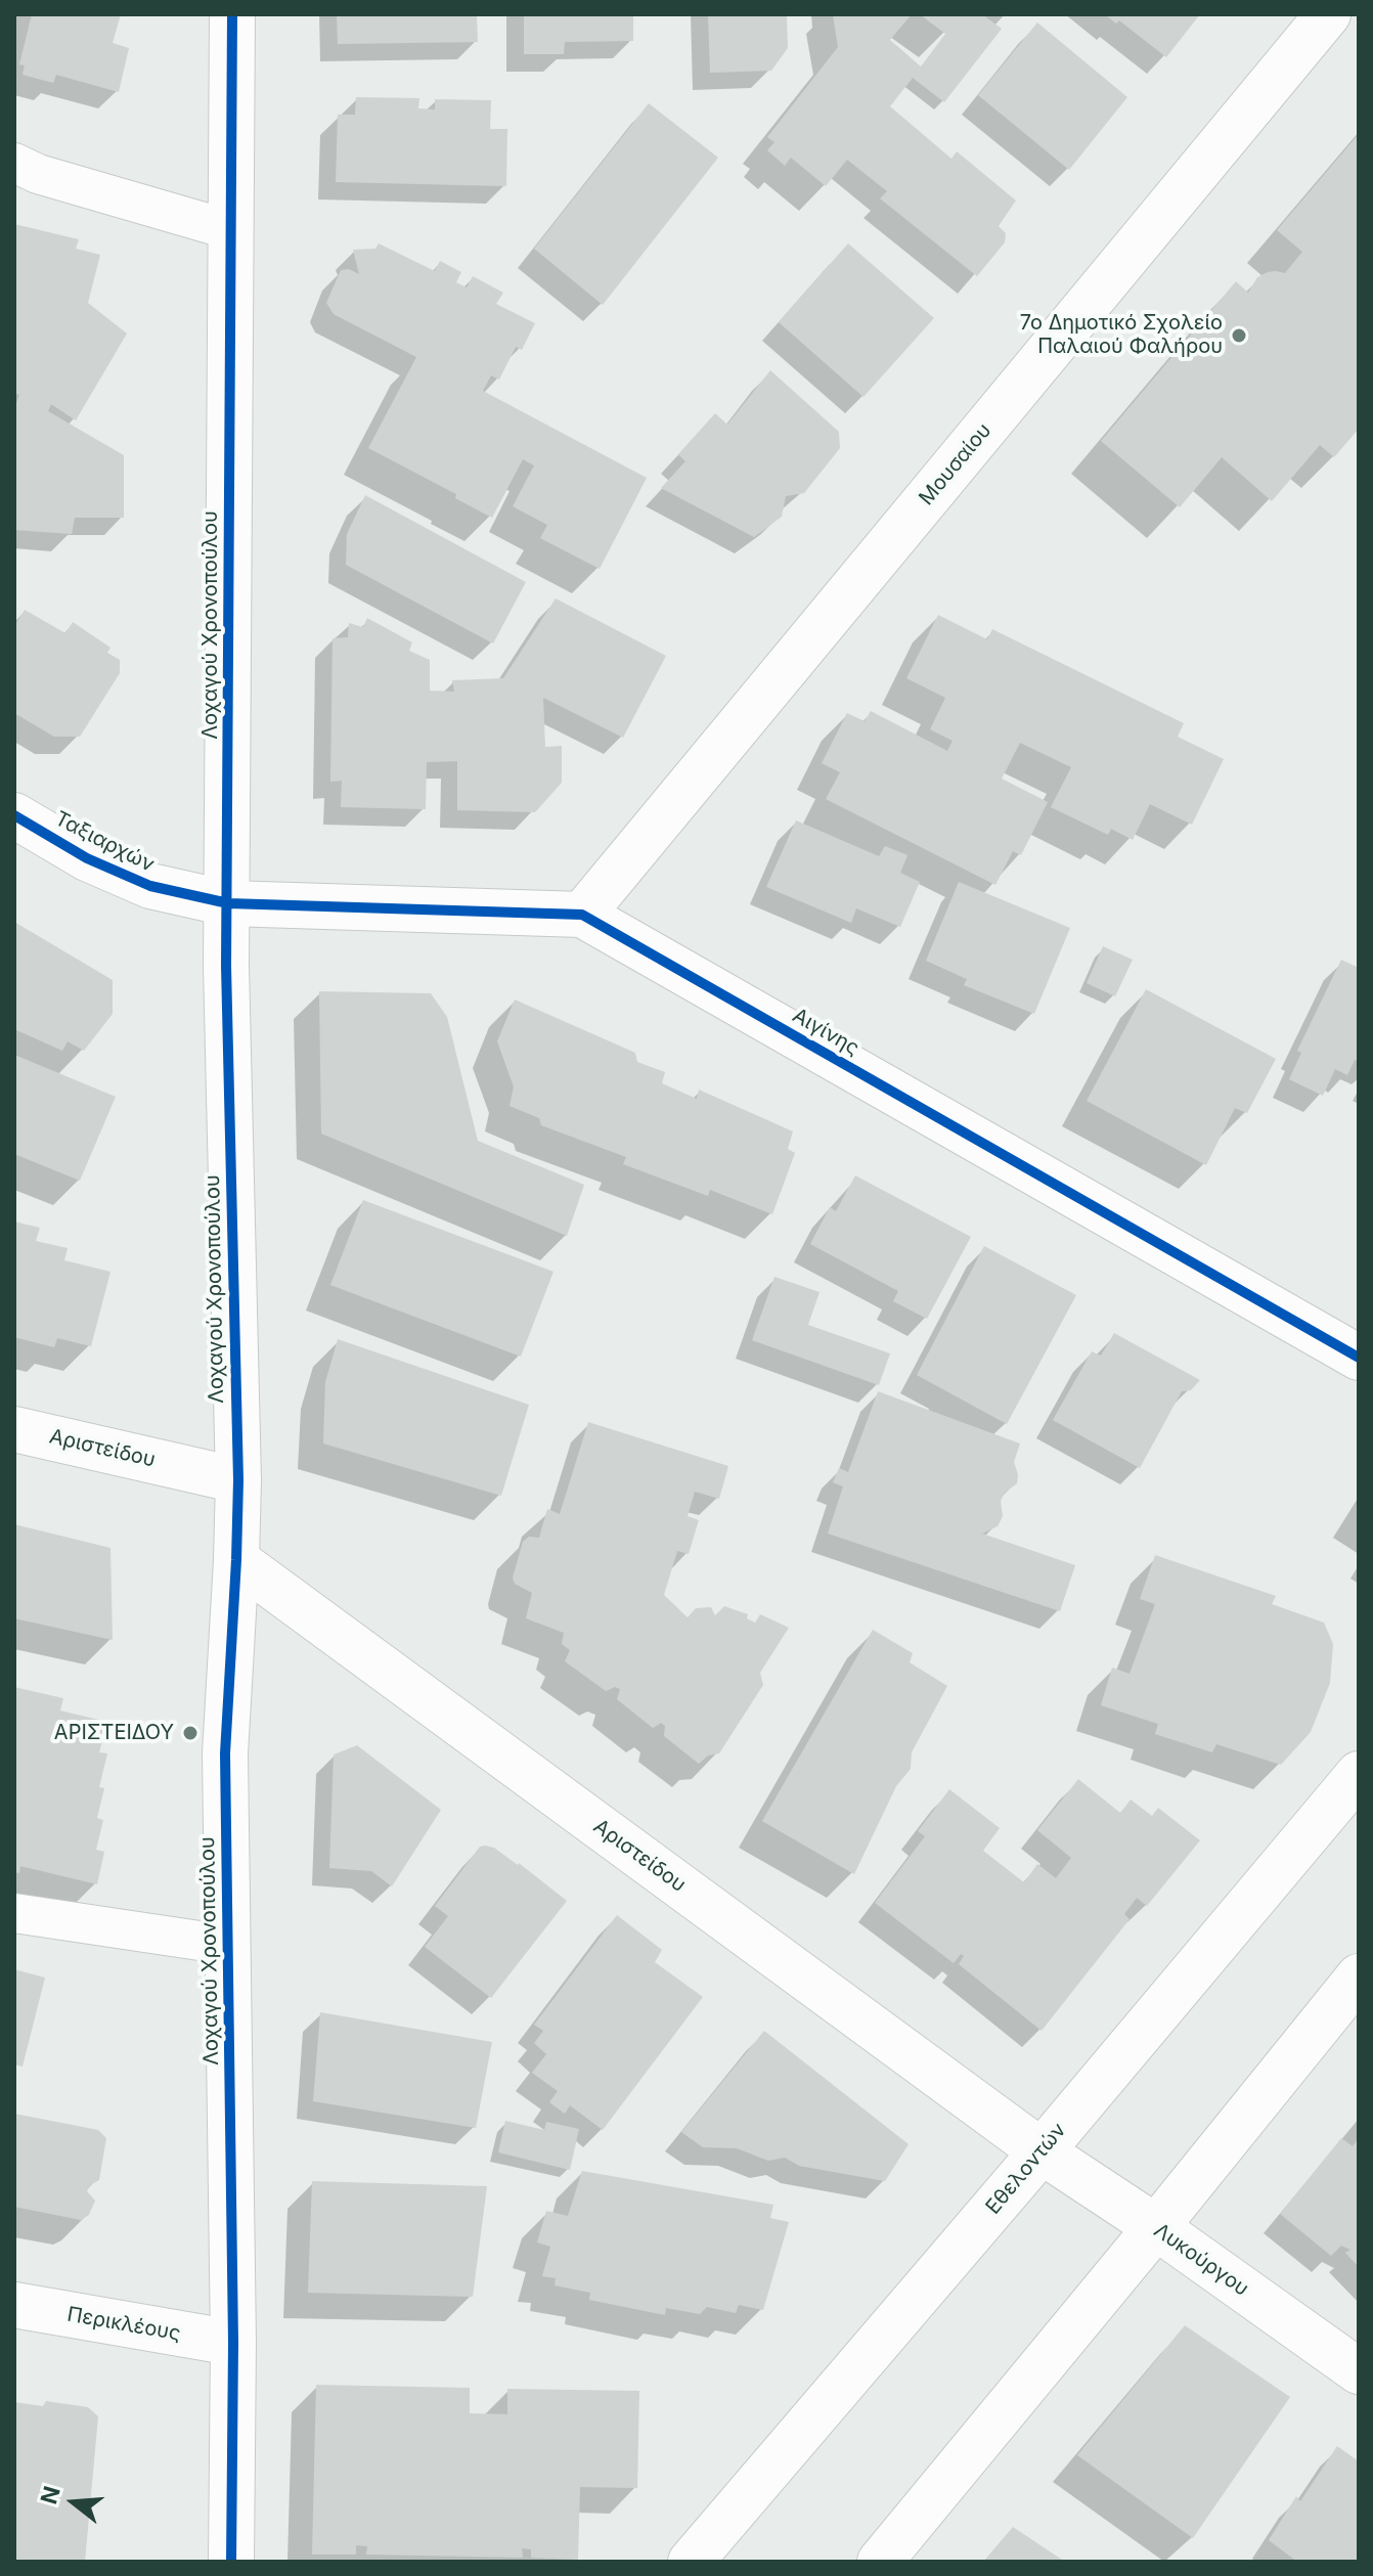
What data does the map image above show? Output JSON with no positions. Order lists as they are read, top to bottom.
{
  "streets": {
    "street": [
      "Μουσαίου",
      "Λοχαγού Χρονοπούλου",
      "Ταξιαρχών",
      "Αιγίνης",
      "Αριστείδου",
      "Εθελοντών",
      "Λυκούργου",
      "Περικλέους"
    ]
  },
  "crossings": [
    ["Μουσαίου", "Αιγίνης"],
    ["Λοχαγού Χρονοπούλου", "Ταξιαρχών"],
    ["Λοχαγού Χρονοπούλου", "Αιγίνης"],
    ["Λοχαγού Χρονοπούλου", "Αριστείδου"],
    ["Λοχαγού Χρονοπούλου", "Περικλέους"],
    ["Ταξιαρχών", "Αιγίνης"],
    ["Αριστείδου", "Εθελοντών"],
    ["Αριστείδου", "Λυκούργου"],
    ["Εθελοντών", "Λυκούργου"]
  ],
  "places": ["7ο Δημοτικό Σχολείο Παλαιού Φαλήρου", "ΑΡΙΣΤΕΙΔΟΥ"],
  "north": "left"
}
